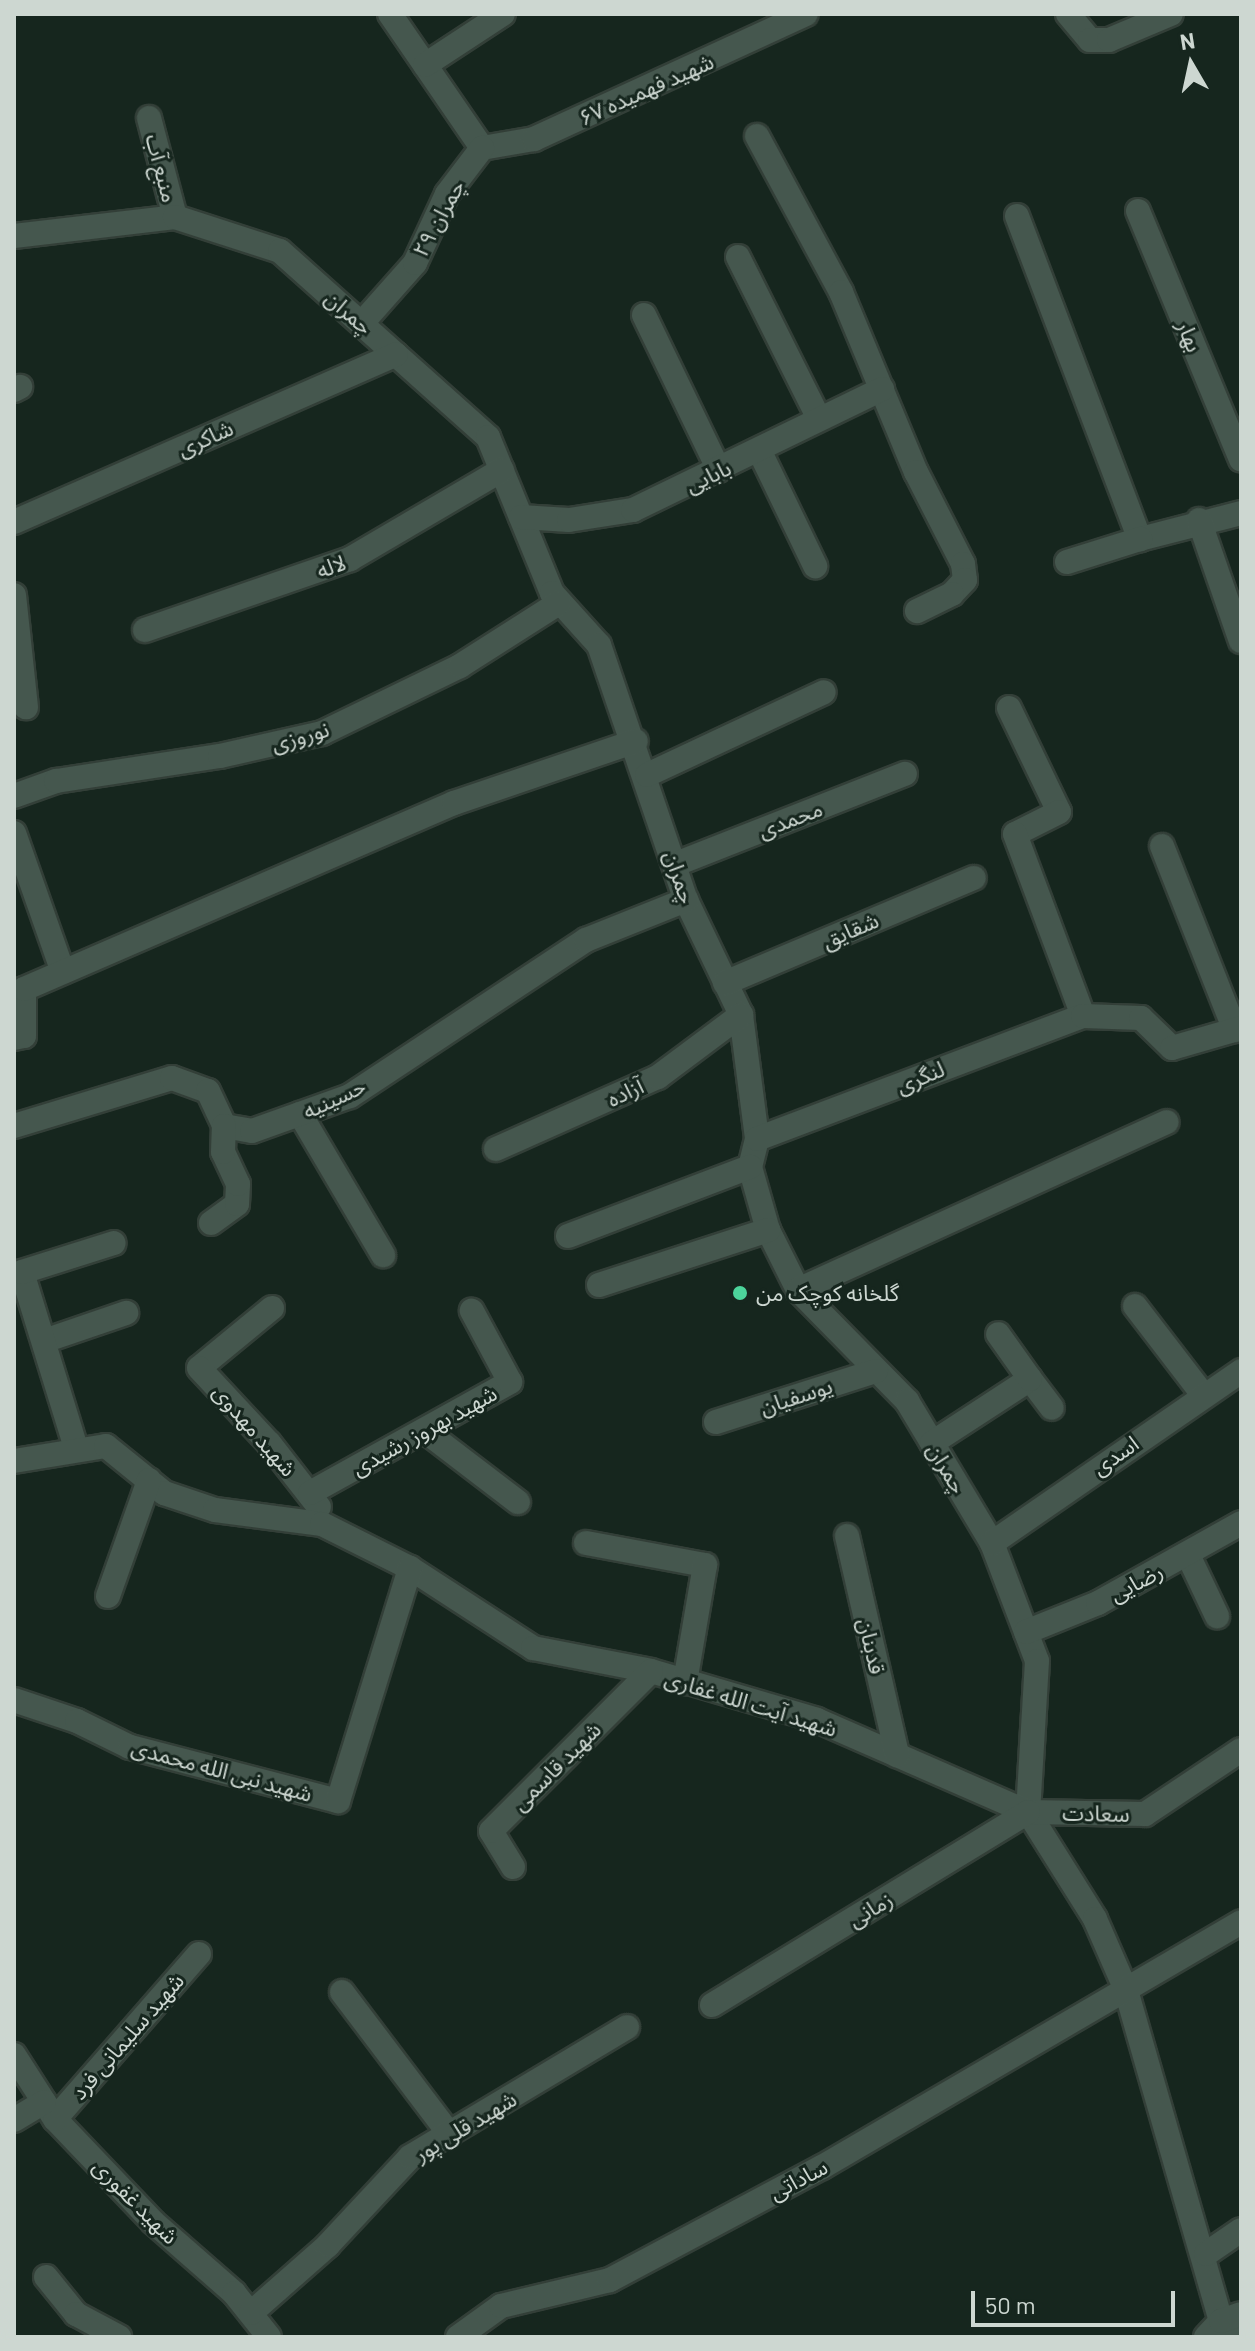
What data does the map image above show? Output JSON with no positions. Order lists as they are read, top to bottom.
{
  "streets": {
    "street": [
      "شهید فهمیده ۶۷",
      "منبع آب",
      "چمران ۲۹",
      "چمران",
      "بهار",
      "شاکری",
      "بابایی",
      "لاله",
      "نوروزی",
      "محمدی",
      "شقایق",
      "لنگری",
      "آزاده",
      "حسینیه",
      "یوسفیان",
      "شهید مهدوی",
      "شهید بهروز رشیدی",
      "اسدی",
      "رضایی",
      "قدبنان",
      "شهید آیت الله غفاری",
      "شهید قاسمی",
      "شهید نبی الله محمدی",
      "سعادت",
      "زمانی",
      "شهید سلیمانی فرد",
      "شهید قلی پور",
      "ساداتی",
      "شهید غفوری"
    ]
  },
  "crossings": [
    ["شهید فهمیده ۶۷", "چمران ۲۹"],
    ["منبع آب", "چمران"],
    ["چمران ۲۹", "چمران"],
    ["چمران", "شاکری"],
    ["چمران", "بابایی"],
    ["چمران", "لاله"],
    ["چمران", "نوروزی"],
    ["چمران", "محمدی"],
    ["چمران", "شقایق"],
    ["چمران", "لنگری"],
    ["چمران", "آزاده"],
    ["چمران", "حسینیه"],
    ["چمران", "یوسفیان"],
    ["چمران", "اسدی"],
    ["چمران", "رضایی"],
    ["چمران", "شهید آیت الله غفاری"],
    ["چمران", "سعادت"],
    ["چمران", "زمانی"],
    ["شهید مهدوی", "شهید بهروز رشیدی"],
    ["شهید مهدوی", "شهید آیت الله غفاری"],
    ["قدبنان", "شهید آیت الله غفاری"],
    ["شهید آیت الله غفاری", "شهید قاسمی"],
    ["شهید آیت الله غفاری", "شهید نبی الله محمدی"],
    ["شهید آیت الله غفاری", "سعادت"],
    ["شهید آیت الله غفاری", "زمانی"],
    ["سعادت", "زمانی"],
    ["شهید سلیمانی فرد", "شهید غفوری"],
    ["شهید قلی پور", "شهید غفوری"]
  ],
  "places": ["گلخانه کوچک من"],
  "scale_bar": "50 m",
  "north": "top"
}
